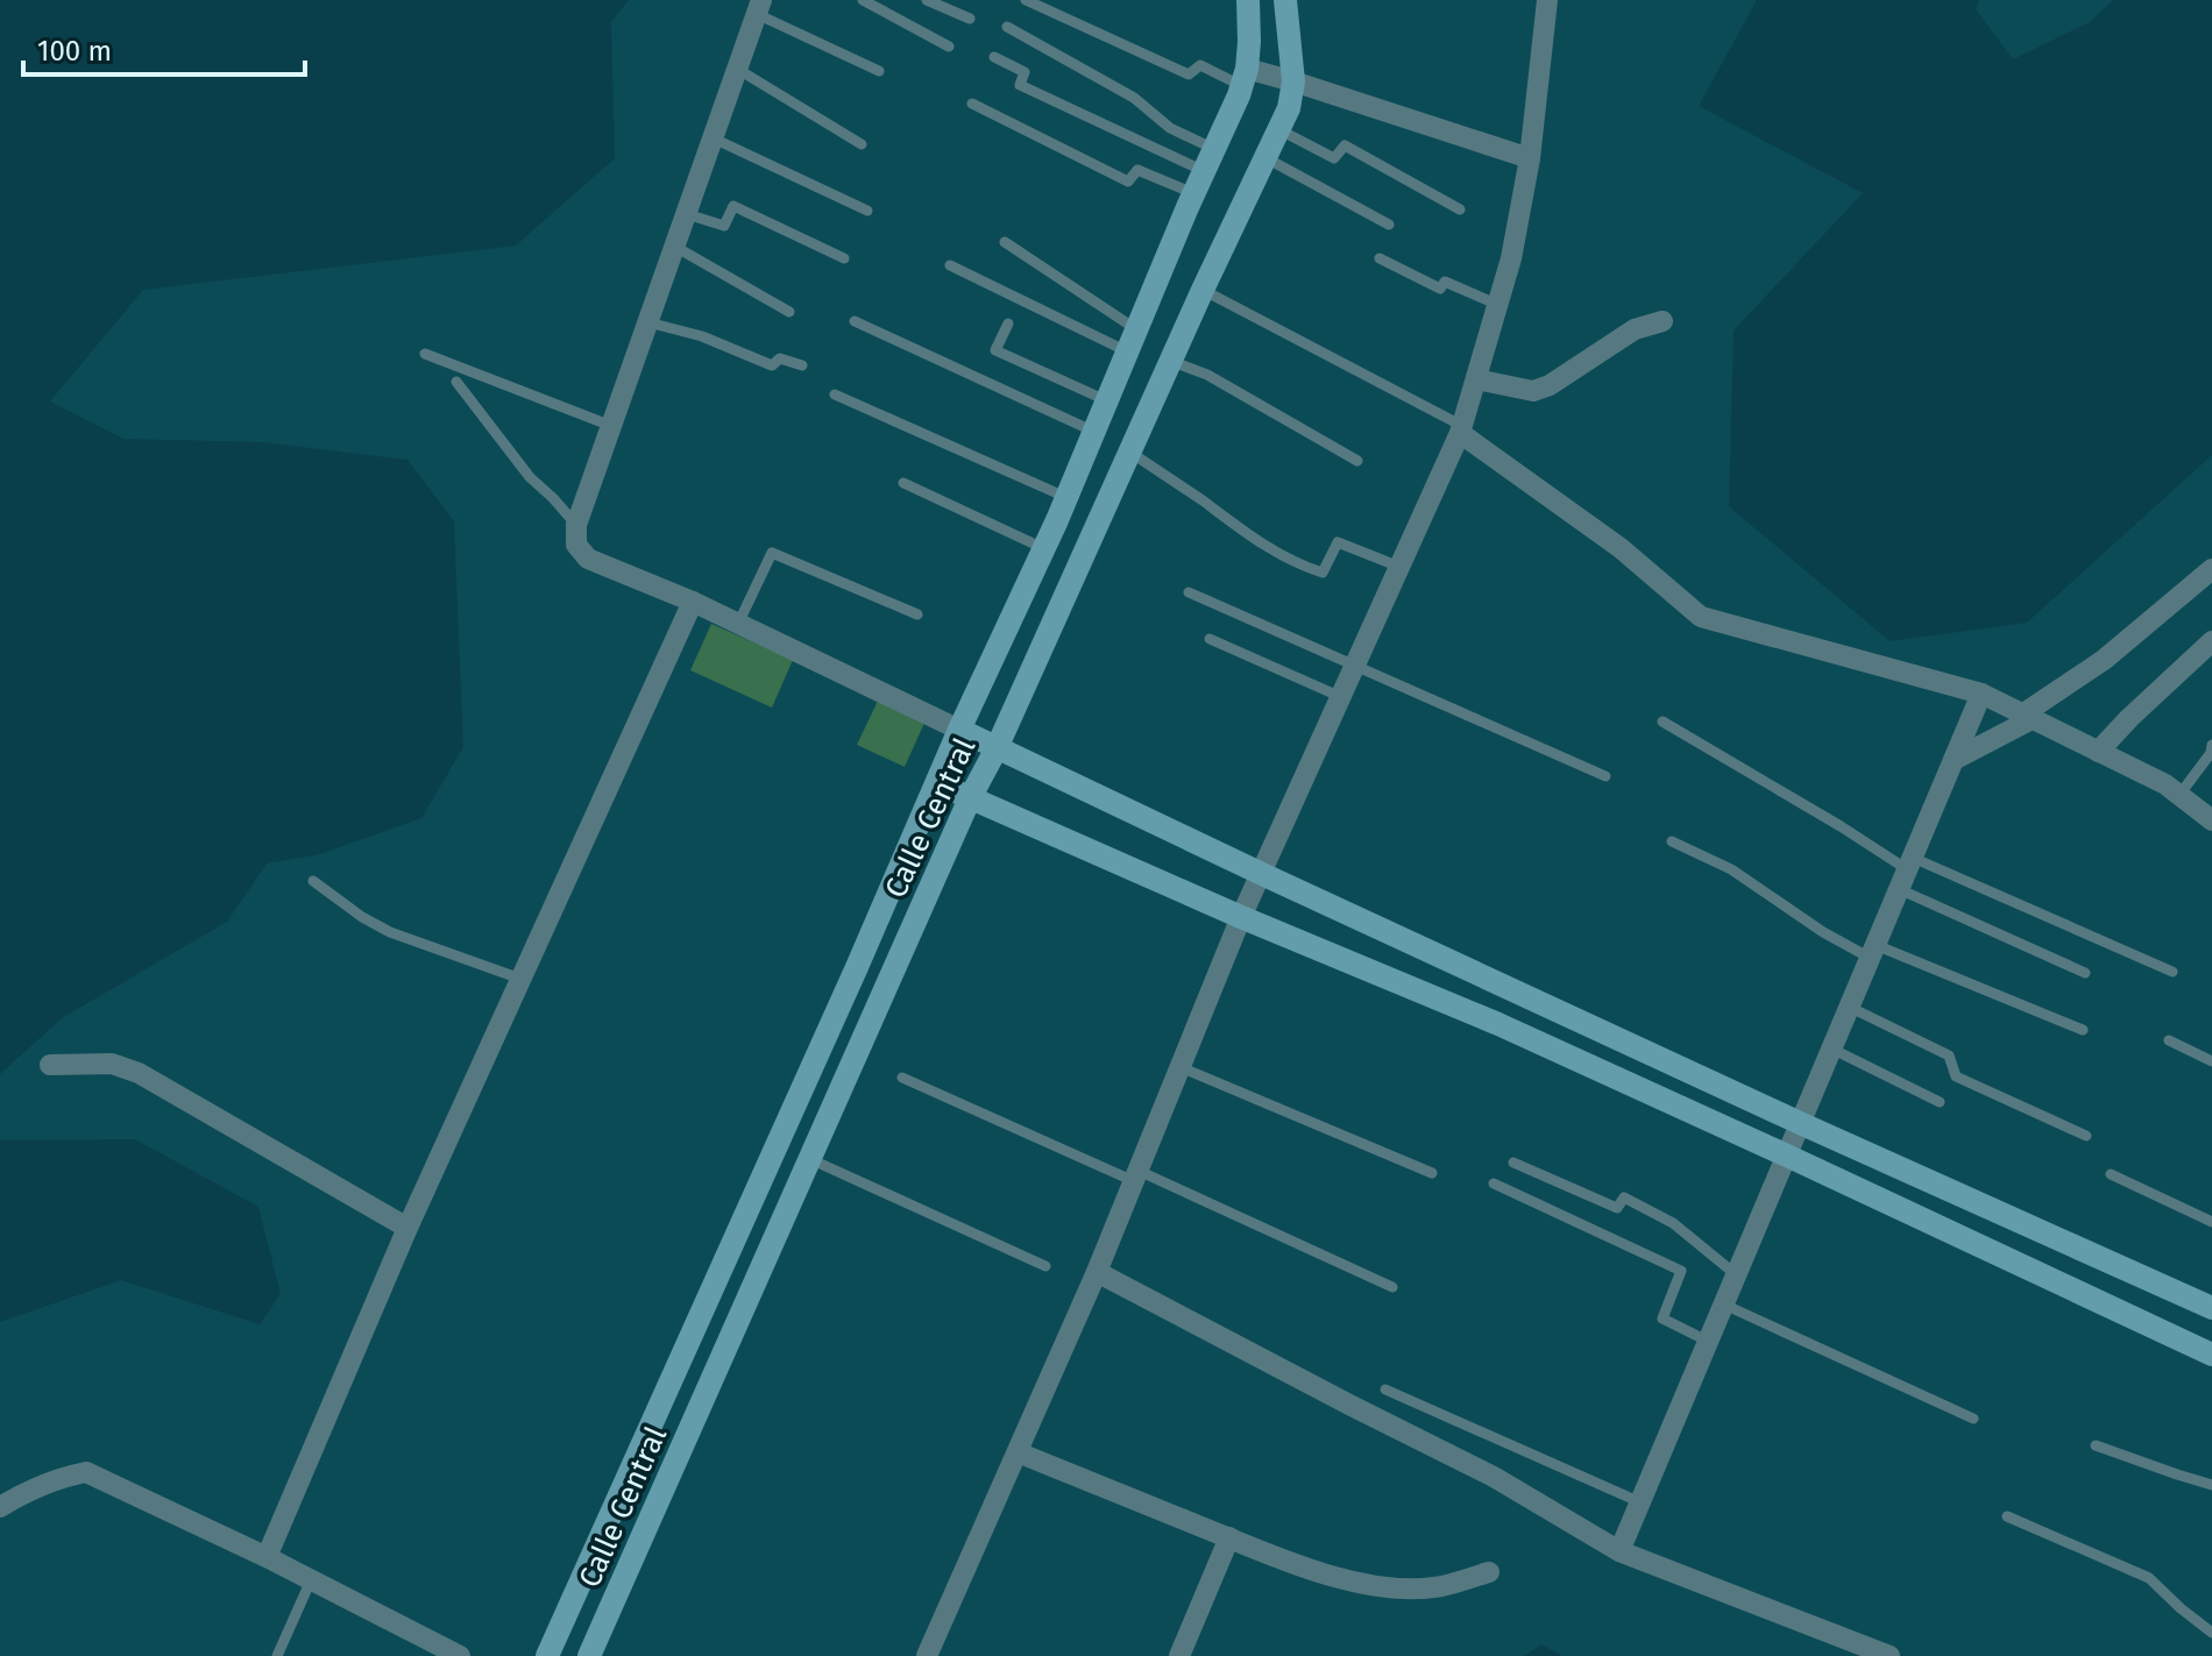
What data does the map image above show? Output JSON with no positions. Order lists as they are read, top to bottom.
{
  "streets": {
    "street": ["Calle Central"]
  },
  "scale_bar": "100 m"
}
